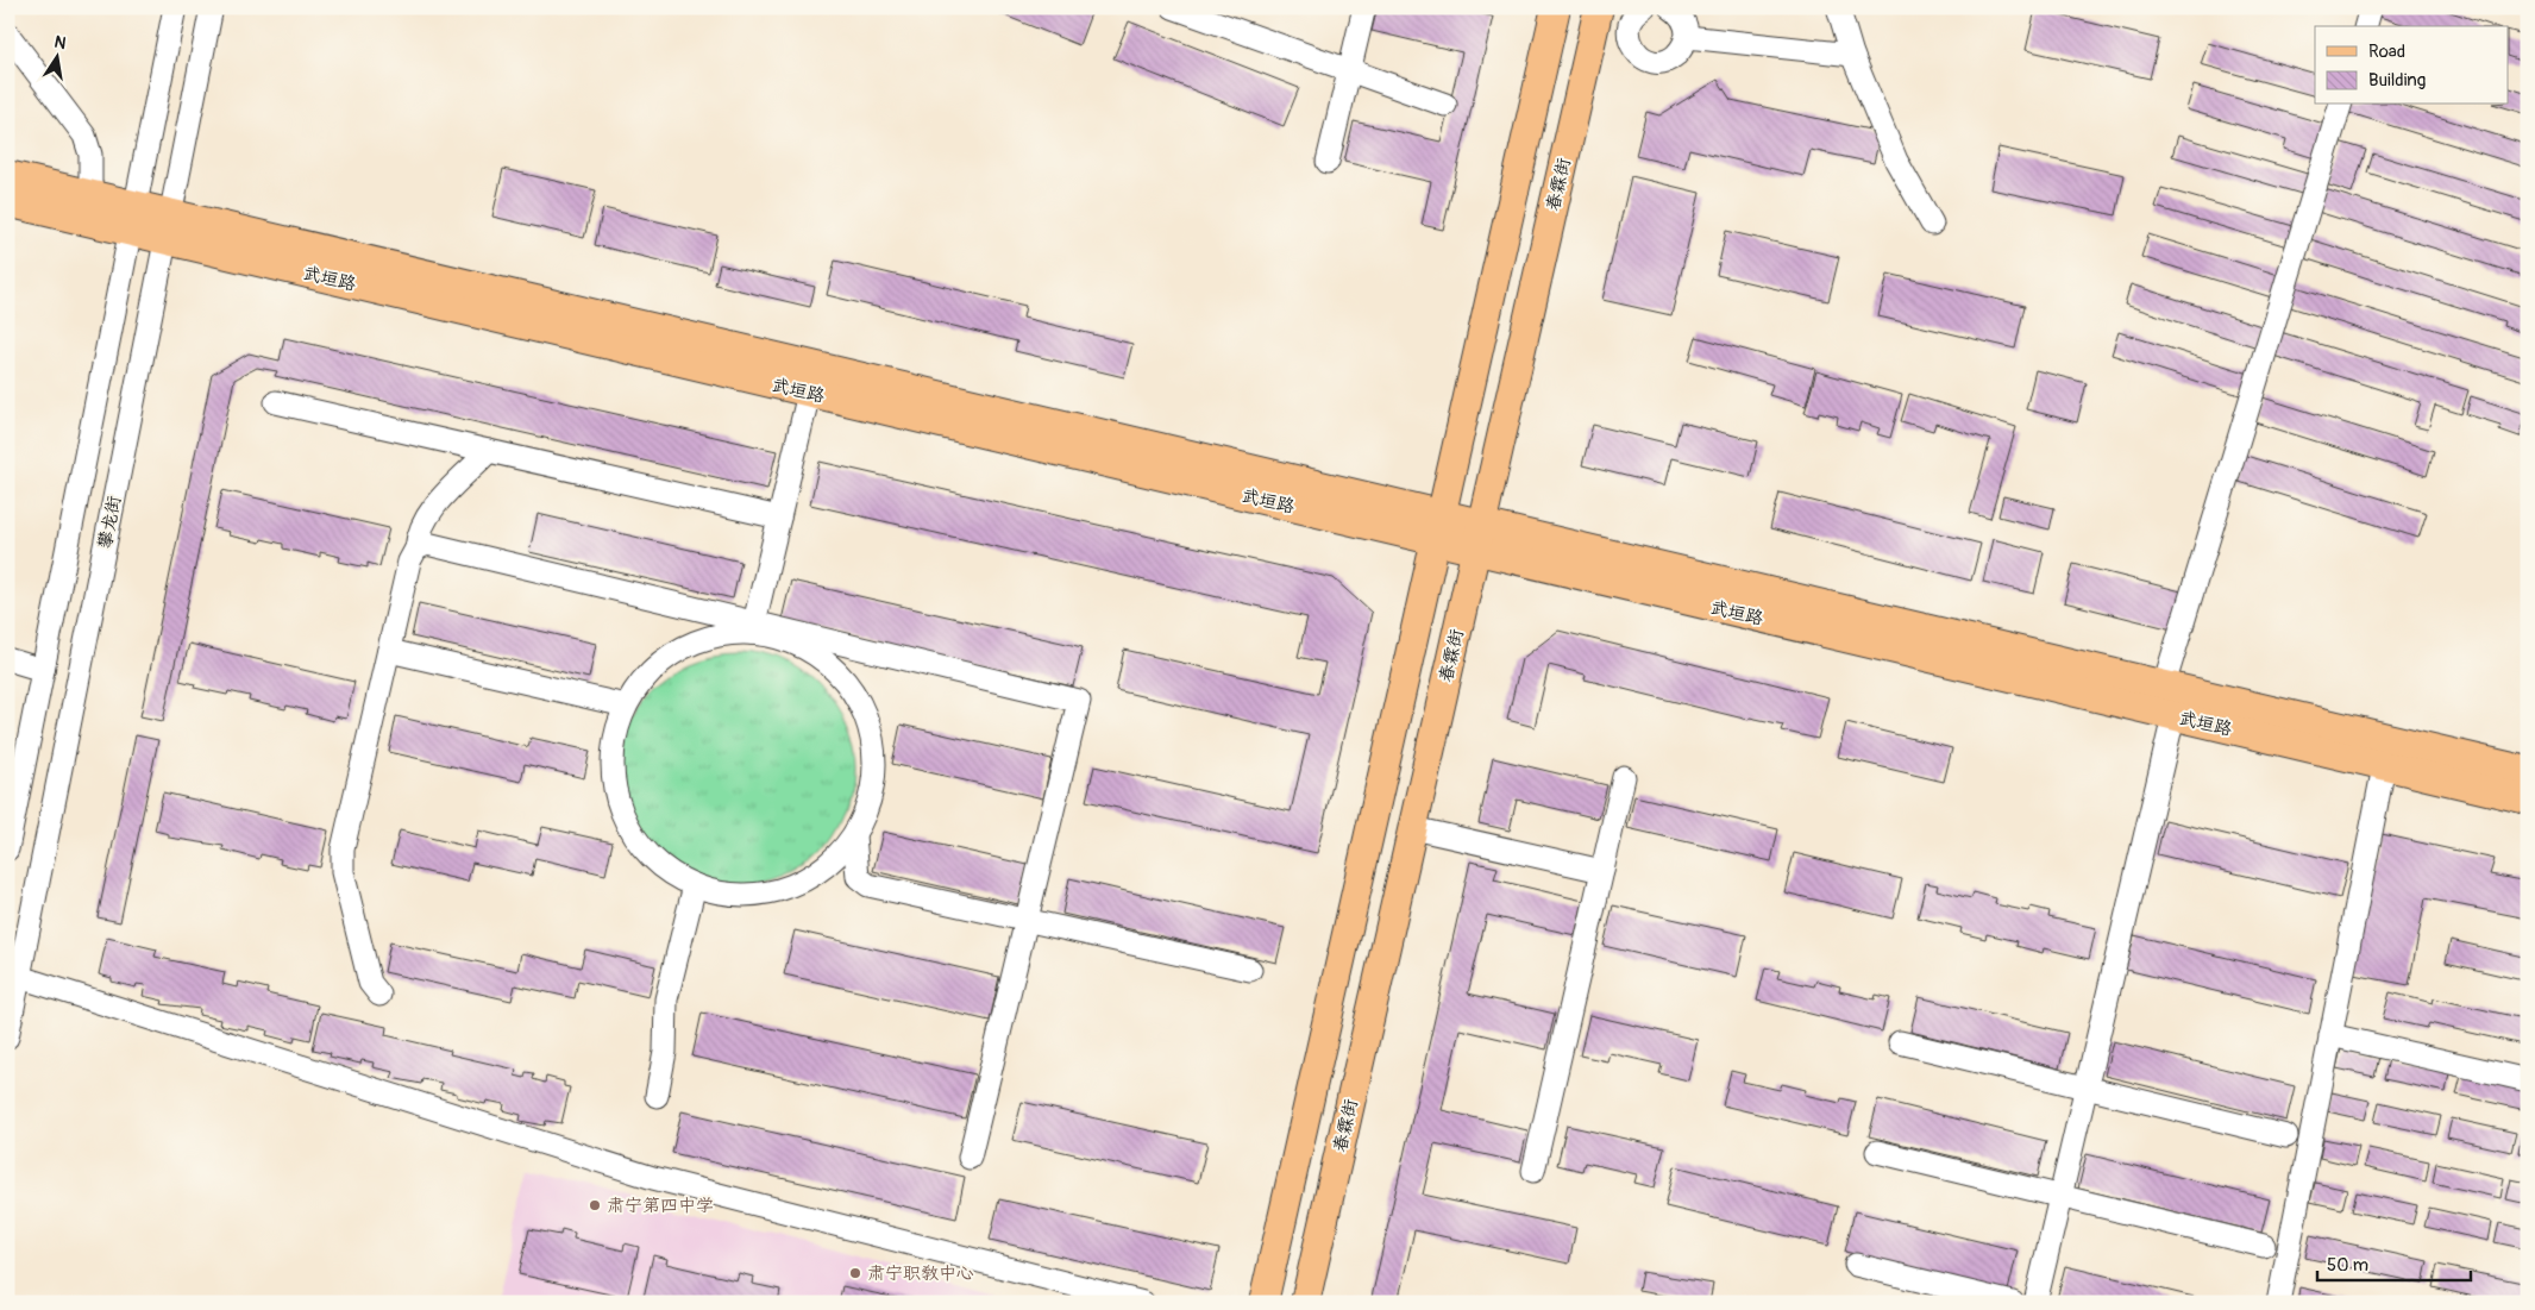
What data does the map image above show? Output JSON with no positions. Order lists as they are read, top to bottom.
{
  "streets": {
    "main road": ["春霖街", "武垣路"],
    "street": ["攀龙街"]
  },
  "crossings": [
    ["春霖街", "武垣路"],
    ["武垣路", "攀龙街"]
  ],
  "places": ["肃宁第四中学", "肃宁职教中心"],
  "legend": ["Road", "Building"],
  "scale_bar": "50 m",
  "north": "top"
}
